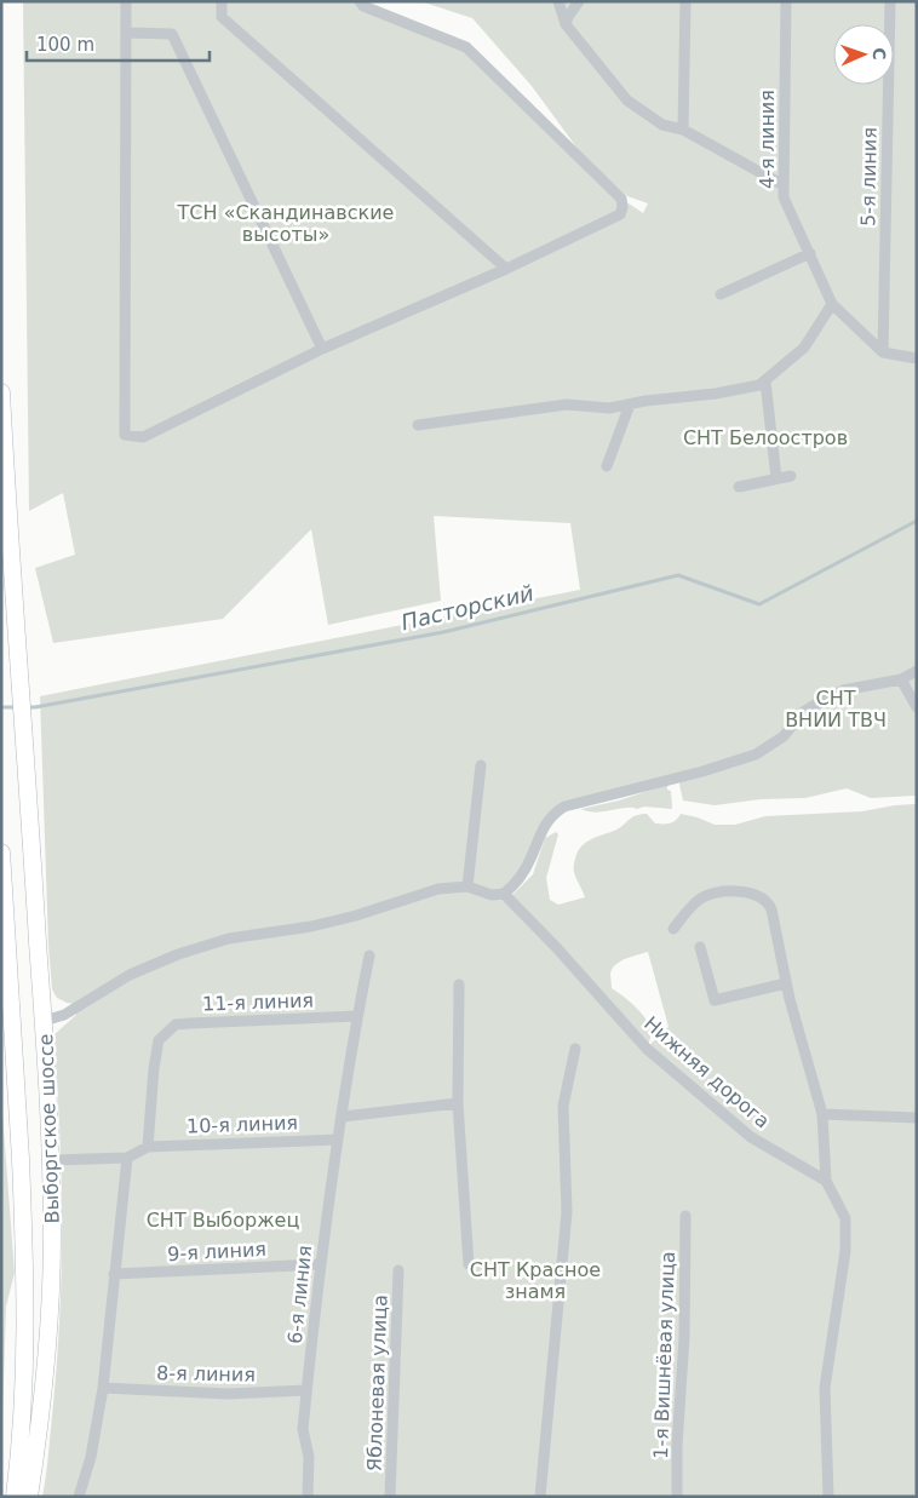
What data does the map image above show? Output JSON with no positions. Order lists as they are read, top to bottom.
{
  "streets": {
    "main road": ["Выборгское шоссе"],
    "street": [
      "4-я линия",
      "5-я линия",
      "11-я линия",
      "Нижняя дорога",
      "10-я линия",
      "9-я линия",
      "6-я линия",
      "1-я Вишнёвая улица",
      "8-я линия",
      "Яблоневая улица"
    ]
  },
  "crossings": [
    ["11-я линия", "10-я линия"],
    ["11-я линия", "6-я линия"],
    ["10-я линия", "6-я линия"],
    ["9-я линия", "6-я линия"],
    ["6-я линия", "8-я линия"]
  ],
  "water": ["Пасторский"],
  "parks": [
    "ТСН «Скандинавские высоты»",
    "СНТ Белоостров",
    "СНТ ВНИИ ТВЧ",
    "СНТ Выборжец",
    "СНТ Красное знамя"
  ],
  "scale_bar": "100 m",
  "north": "right"
}
